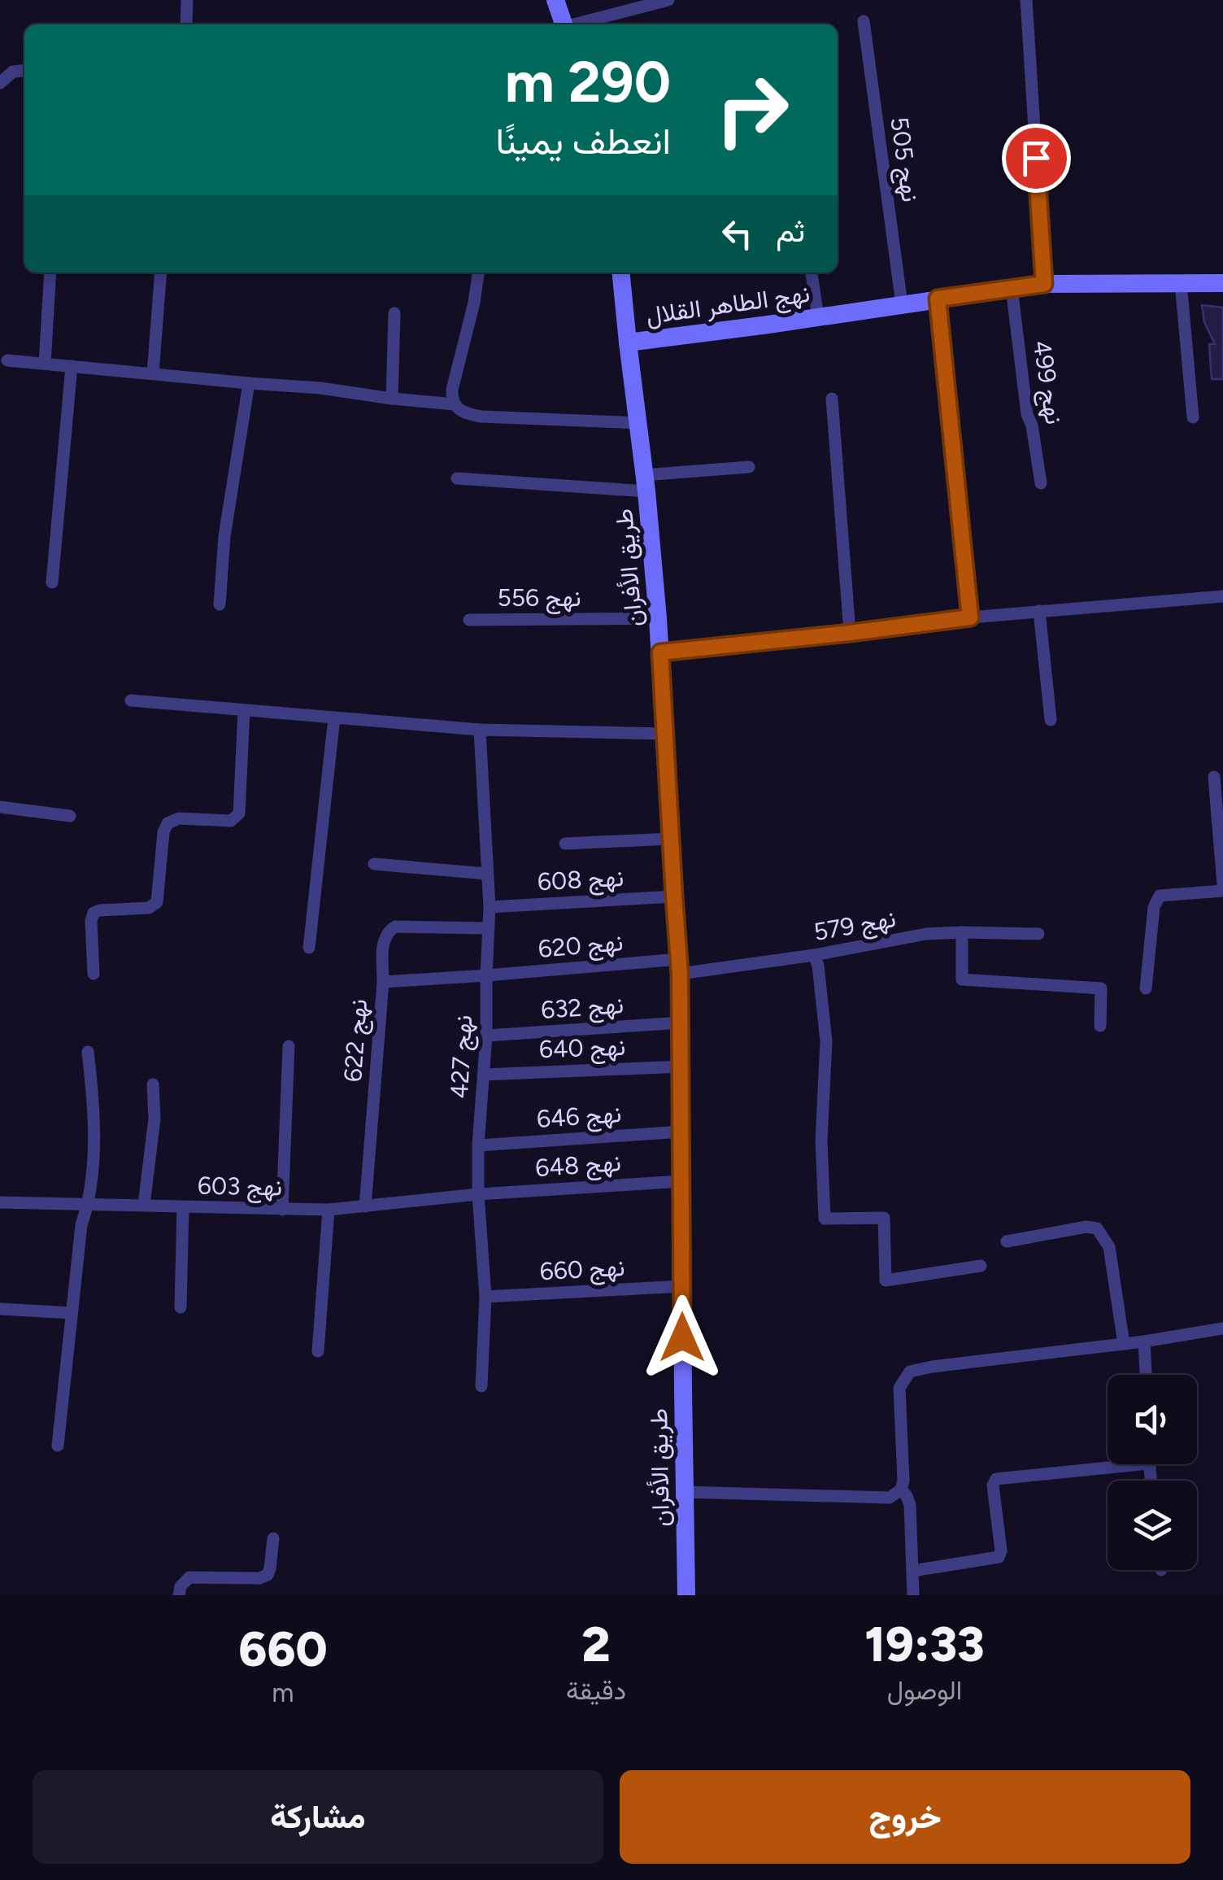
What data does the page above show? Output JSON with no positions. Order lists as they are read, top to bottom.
{
  "streets": {
    "main road": ["نهج الطاهر القلال", "طريق الأفران"],
    "street": [
      "نهج 505",
      "نهج 499",
      "نهج 556",
      "نهج 608",
      "نهج 579",
      "نهج 620",
      "نهج 632",
      "نهج 622",
      "نهج 640",
      "نهج 427",
      "نهج 646",
      "نهج 648",
      "نهج 603",
      "نهج 660"
    ]
  },
  "crossings": [
    ["نهج 505", "نهج الطاهر القلال"],
    ["نهج الطاهر القلال", "نهج 499"],
    ["نهج الطاهر القلال", "طريق الأفران"],
    ["طريق الأفران", "نهج 556"],
    ["طريق الأفران", "نهج 608"],
    ["طريق الأفران", "نهج 579"],
    ["طريق الأفران", "نهج 620"],
    ["طريق الأفران", "نهج 632"],
    ["طريق الأفران", "نهج 640"],
    ["طريق الأفران", "نهج 646"],
    ["طريق الأفران", "نهج 648"],
    ["طريق الأفران", "نهج 660"],
    ["نهج 608", "نهج 427"],
    ["نهج 579", "نهج 620"],
    ["نهج 620", "نهج 622"],
    ["نهج 620", "نهج 427"],
    ["نهج 632", "نهج 427"],
    ["نهج 622", "نهج 427"],
    ["نهج 622", "نهج 603"],
    ["نهج 640", "نهج 427"],
    ["نهج 427", "نهج 646"],
    ["نهج 427", "نهج 648"],
    ["نهج 427", "نهج 603"],
    ["نهج 427", "نهج 660"],
    ["نهج 648", "نهج 603"]
  ],
  "page": {
    "turn": ["290 m", "انعطف يمينًا"],
    "then": "ثم",
    "eta": [
      "19:33",
      "الوصول",
      "2",
      "دقيقة",
      "660",
      "m"
    ],
    "buttons": ["خروج", "مشاركة"]
  }
}
